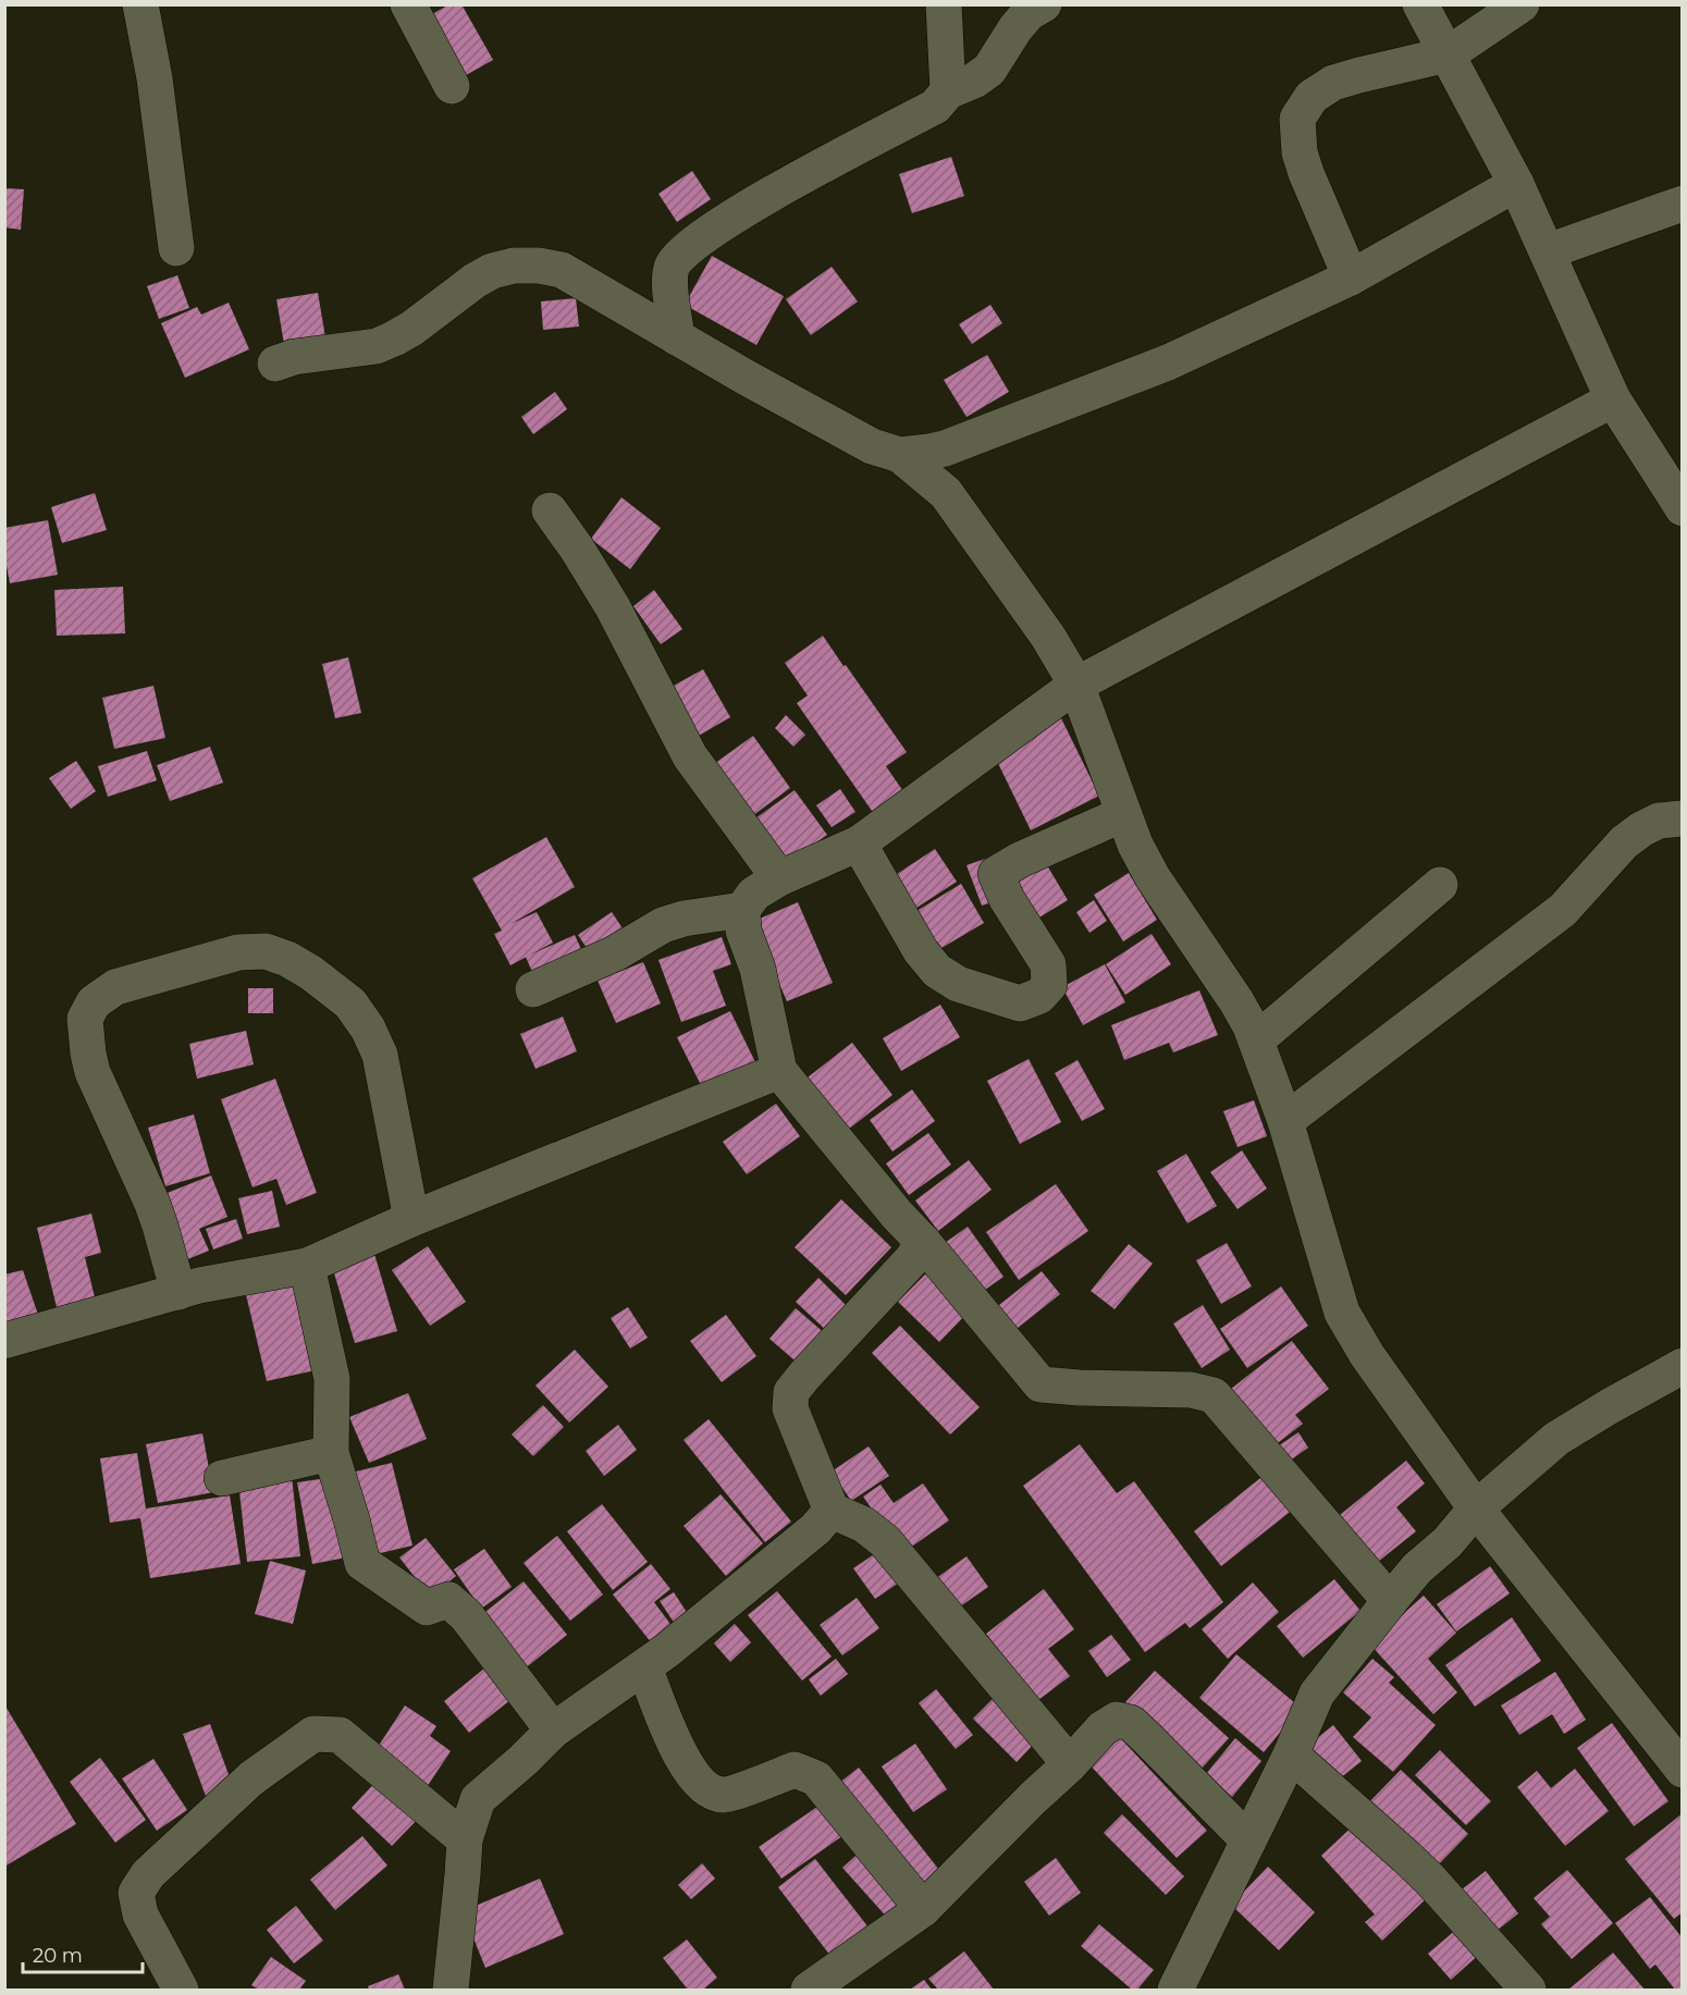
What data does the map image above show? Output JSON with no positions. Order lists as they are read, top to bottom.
{
  "scale_bar": "20 m"
}
